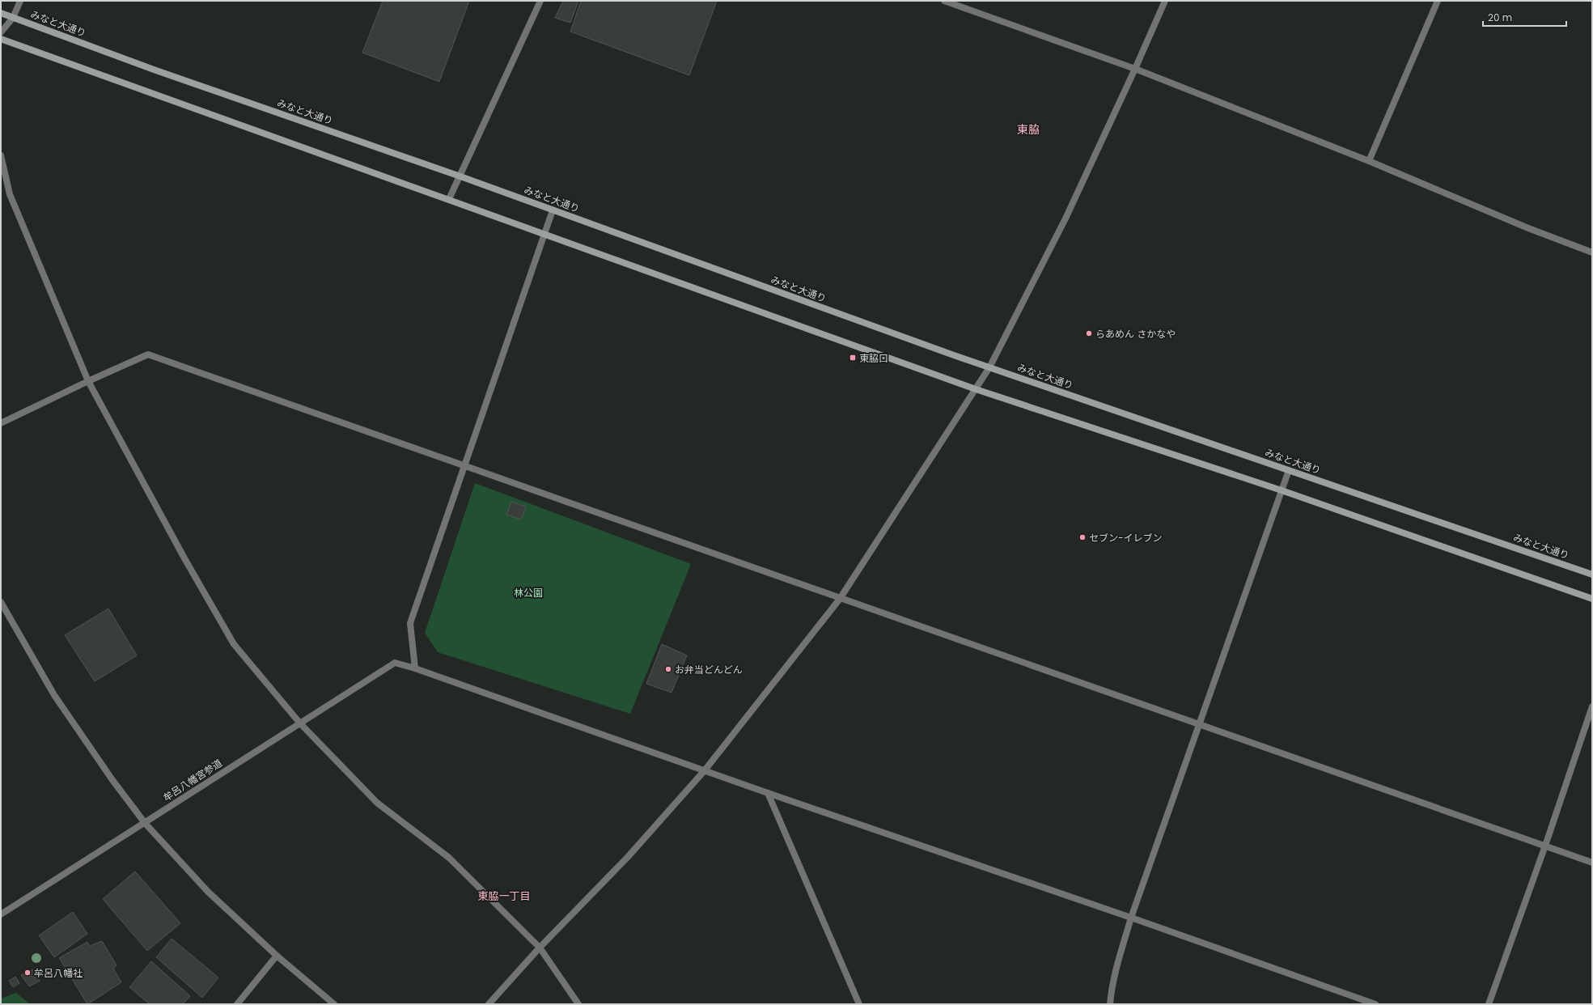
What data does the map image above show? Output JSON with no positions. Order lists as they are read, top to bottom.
{
  "streets": {
    "main road": ["みなと大通り"],
    "street": ["牟呂八幡宮参道"]
  },
  "districts": ["東脇", "東脇一丁目"],
  "parks": ["林公園"],
  "places": {
    "other": [
      "らあめん さかなや",
      "セブン-イレブン",
      "お弁当どんどん",
      "牟呂八幡社"
    ],
    "transit": ["東脇口"]
  },
  "scale_bar": "20 m"
}
